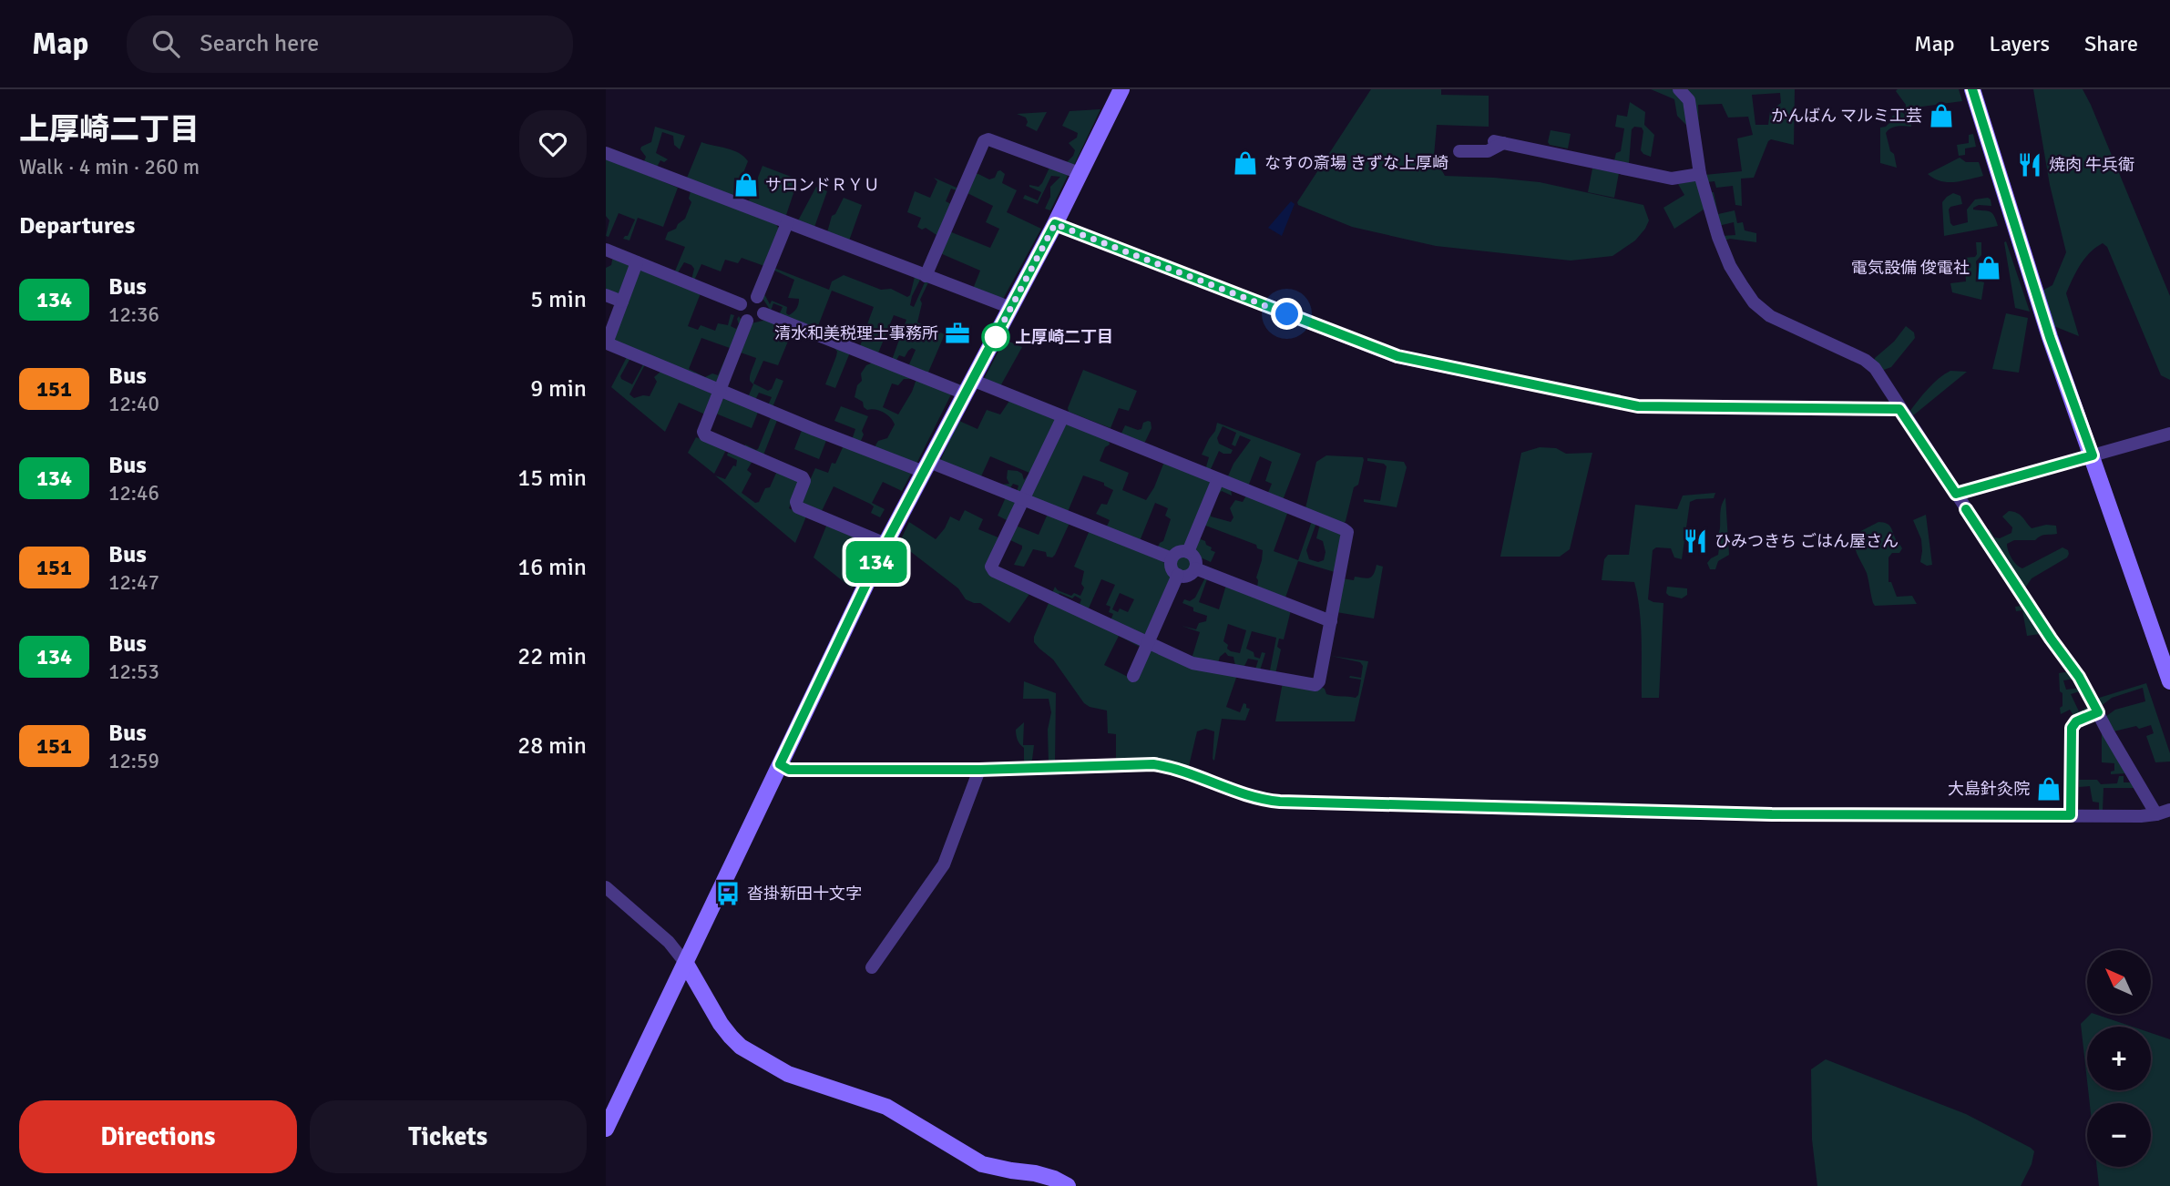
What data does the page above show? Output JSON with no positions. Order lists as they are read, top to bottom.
{
  "places": {
    "shop": [
      "かんばん マルミ工芸",
      "なすの斎場 きずな上厚崎",
      "サロンドＲＹＵ",
      "電気設備 俊電社",
      "大島針灸院"
    ],
    "restaurant": ["焼肉 牛兵衛", "ひみつきち ごはん屋さん"],
    "office": ["清水和美税理士事務所"],
    "other": ["上厚崎二丁目"],
    "bus stop": ["沓掛新田十文字"]
  },
  "lines": ["bus line 134"],
  "north": "top left",
  "page": {
    "header": "Map",
    "search": "Search here",
    "nav": ["Map", "Layers", "Share"],
    "heading": [
      ["上厚崎二丁目", "Walk · 4 min · 260 m"],
      "Departures"
    ],
    "on_map": "134",
    "list": [
      {
        "mark": "134",
        "name": "Bus",
        "note": "12:36",
        "value": "5 min"
      },
      {
        "mark": "151",
        "name": "Bus",
        "note": "12:40",
        "value": "9 min"
      },
      {
        "mark": "134",
        "name": "Bus",
        "note": "12:46",
        "value": "15 min"
      },
      {
        "mark": "151",
        "name": "Bus",
        "note": "12:47",
        "value": "16 min"
      },
      {
        "mark": "134",
        "name": "Bus",
        "note": "12:53",
        "value": "22 min"
      },
      {
        "mark": "151",
        "name": "Bus",
        "note": "12:59",
        "value": "28 min"
      }
    ],
    "map_buttons": ["+", "−"],
    "buttons": ["Directions", "Tickets"]
  }
}
